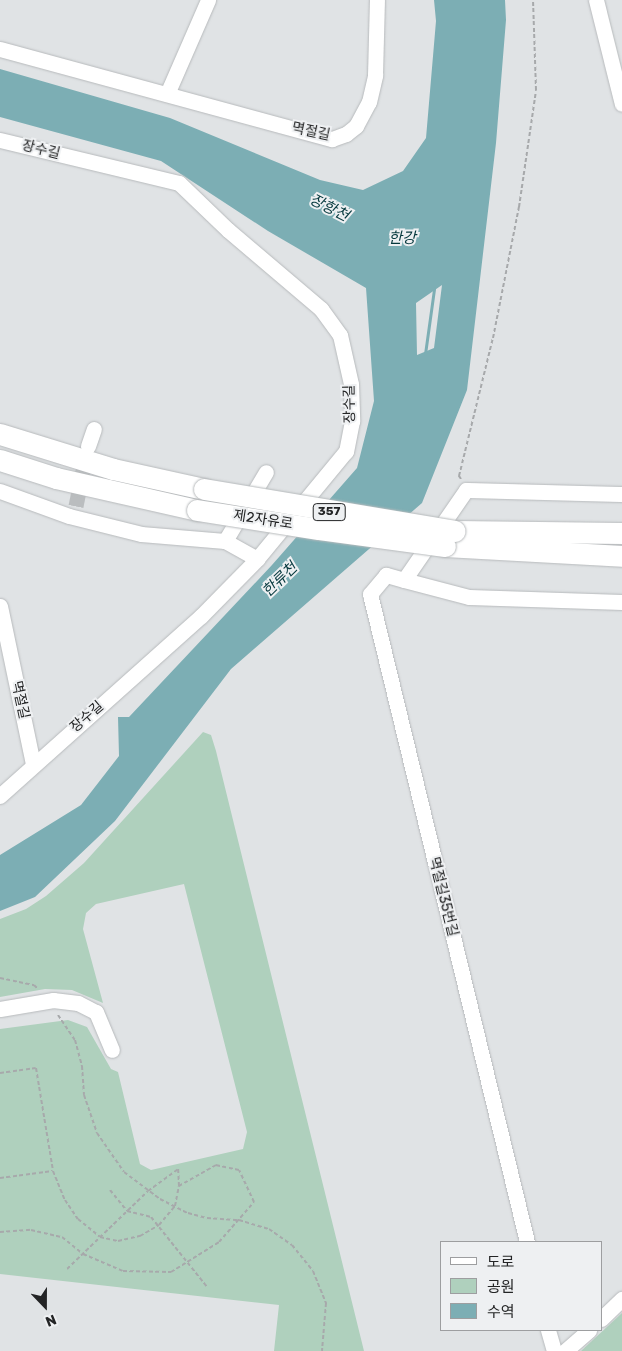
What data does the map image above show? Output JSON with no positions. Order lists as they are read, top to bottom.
{
  "streets": {
    "highway": ["357", "제2자유로"],
    "street": ["멱절길", "장수길", "멱절길35번길"]
  },
  "crossings": [
    ["멱절길", "장수길"],
    ["357", "제2자유로"]
  ],
  "water": ["장항천", "한강", "한류천"],
  "legend": ["도로", "공원", "수역"],
  "north": "bottom"
}
